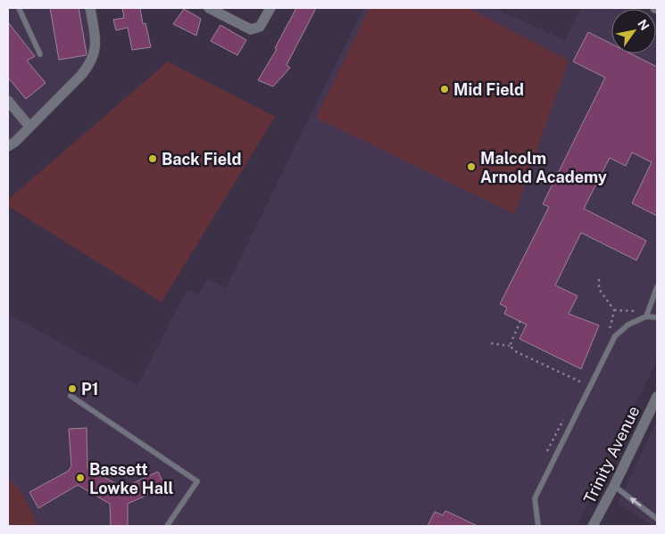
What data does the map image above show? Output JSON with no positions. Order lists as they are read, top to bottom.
{
  "streets": {
    "street": ["Trinity Avenue"]
  },
  "places": [
    "Mid Field",
    "Back Field",
    "Malcolm Arnold Academy",
    "P1",
    "Bassett Lowke Hall"
  ],
  "north": "top right"
}
